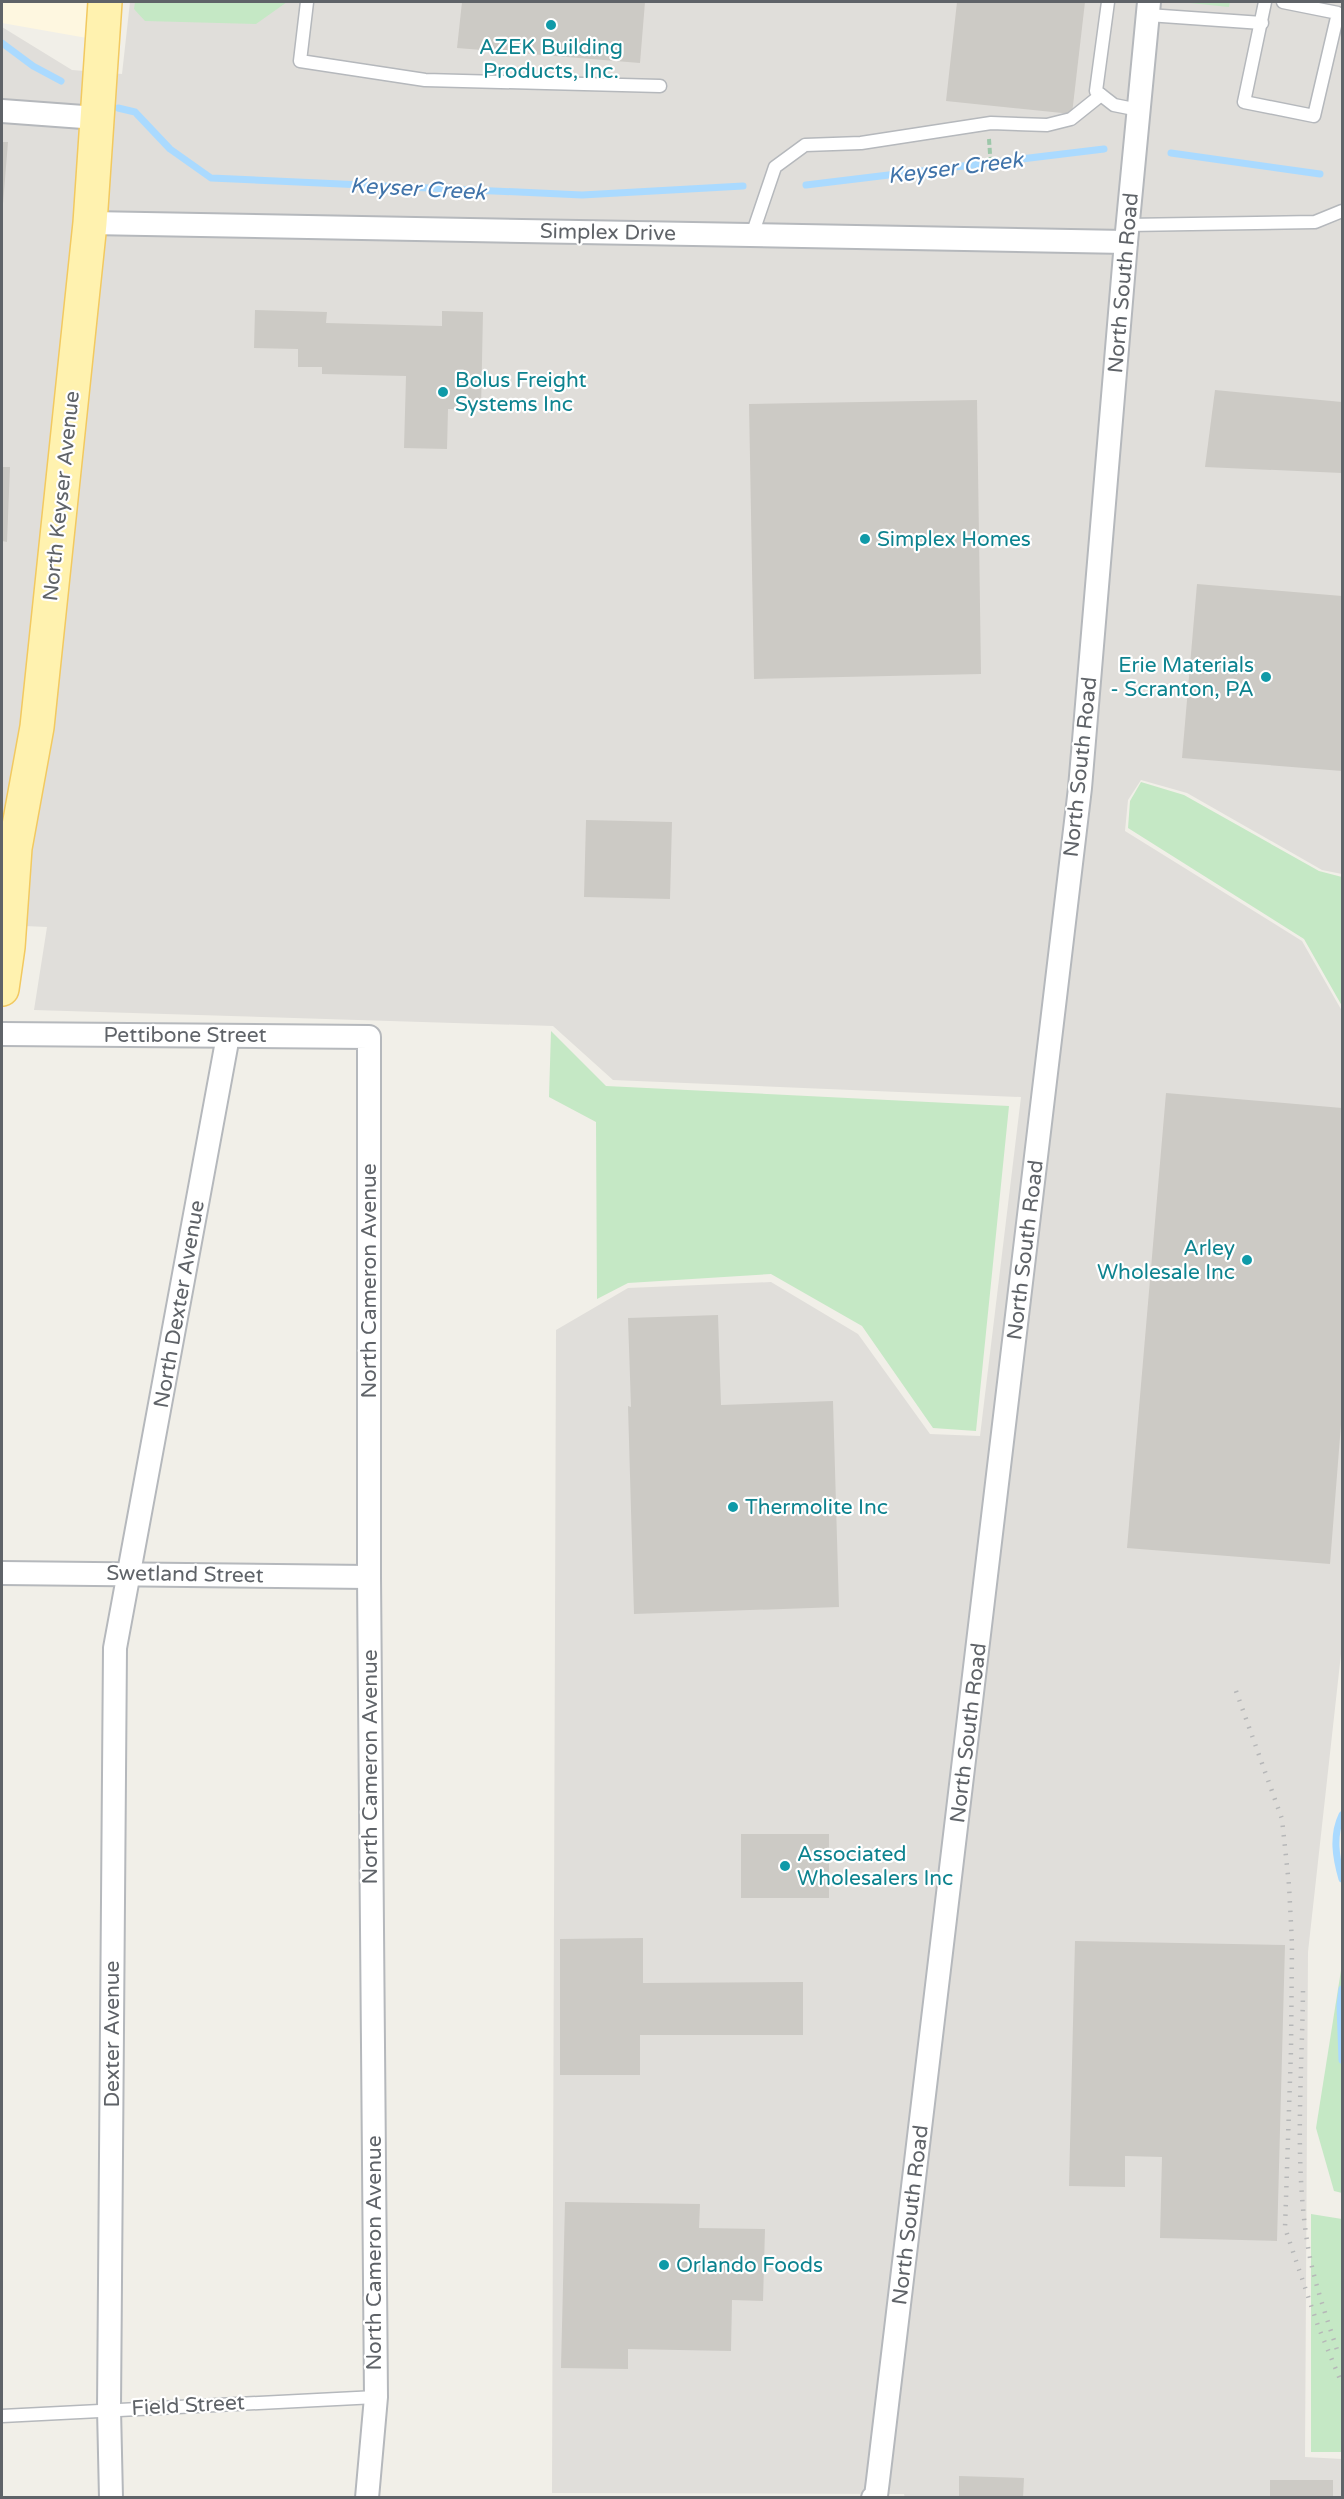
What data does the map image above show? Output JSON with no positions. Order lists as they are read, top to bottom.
{
  "streets": {
    "main road": ["North Keyser Avenue"],
    "street": [
      "Simplex Drive",
      "North South Road",
      "Pettibone Street",
      "North Cameron Avenue",
      "North Dexter Avenue",
      "Swetland Street",
      "Dexter Avenue"
    ],
    "lane": ["Field Street"]
  },
  "crossings": [
    ["Simplex Drive", "North South Road"],
    ["Simplex Drive", "North Keyser Avenue"],
    ["Pettibone Street", "North Cameron Avenue"],
    ["Pettibone Street", "North Dexter Avenue"],
    ["North Cameron Avenue", "Swetland Street"],
    ["North Cameron Avenue", "Field Street"],
    ["North Dexter Avenue", "Swetland Street"],
    ["North Dexter Avenue", "Dexter Avenue"],
    ["Swetland Street", "Dexter Avenue"],
    ["Dexter Avenue", "Field Street"]
  ],
  "water": ["Keyser Creek"],
  "places": [
    "AZEK Building Products, Inc.",
    "Bolus Freight Systems Inc",
    "Simplex Homes",
    "Erie Materials - Scranton, PA",
    "Arley Wholesale Inc",
    "Thermolite Inc",
    "Associated Wholesalers Inc",
    "Orlando Foods"
  ]
}
